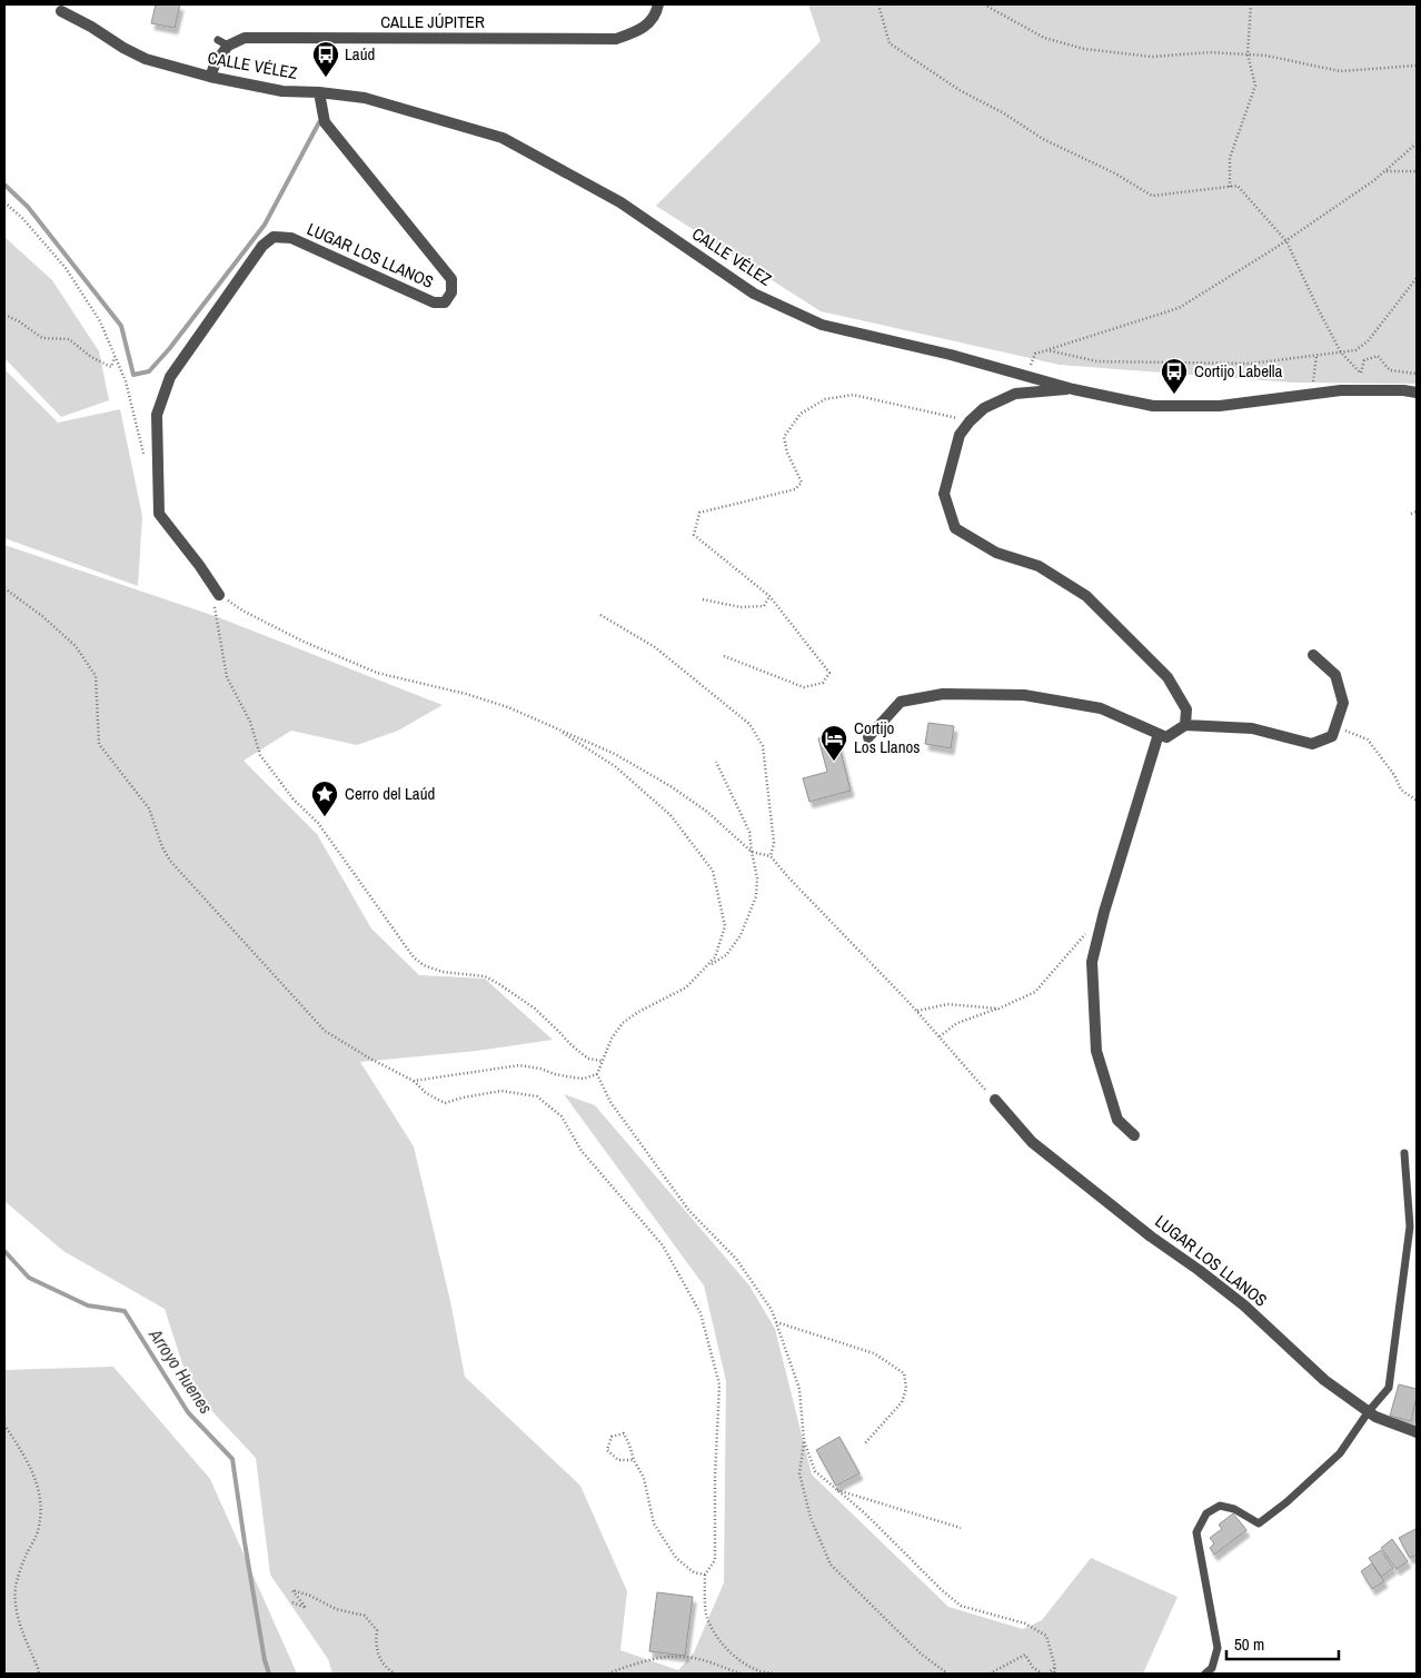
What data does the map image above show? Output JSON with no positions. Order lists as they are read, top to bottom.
{
  "streets": {
    "street": ["CALLE JÚPITER", "CALLE VÉLEZ", "LUGAR LOS LLANOS"]
  },
  "crossings": [
    ["CALLE JÚPITER", "CALLE VÉLEZ"],
    ["CALLE VÉLEZ", "LUGAR LOS LLANOS"]
  ],
  "water": ["Arroyo Huenes"],
  "places": {
    "bus stop": ["Laúd", "Cortijo Labella"],
    "hotel": ["Cortijo Los Llanos"],
    "place": ["Cerro del Laúd"]
  },
  "scale_bar": "50 m"
}
